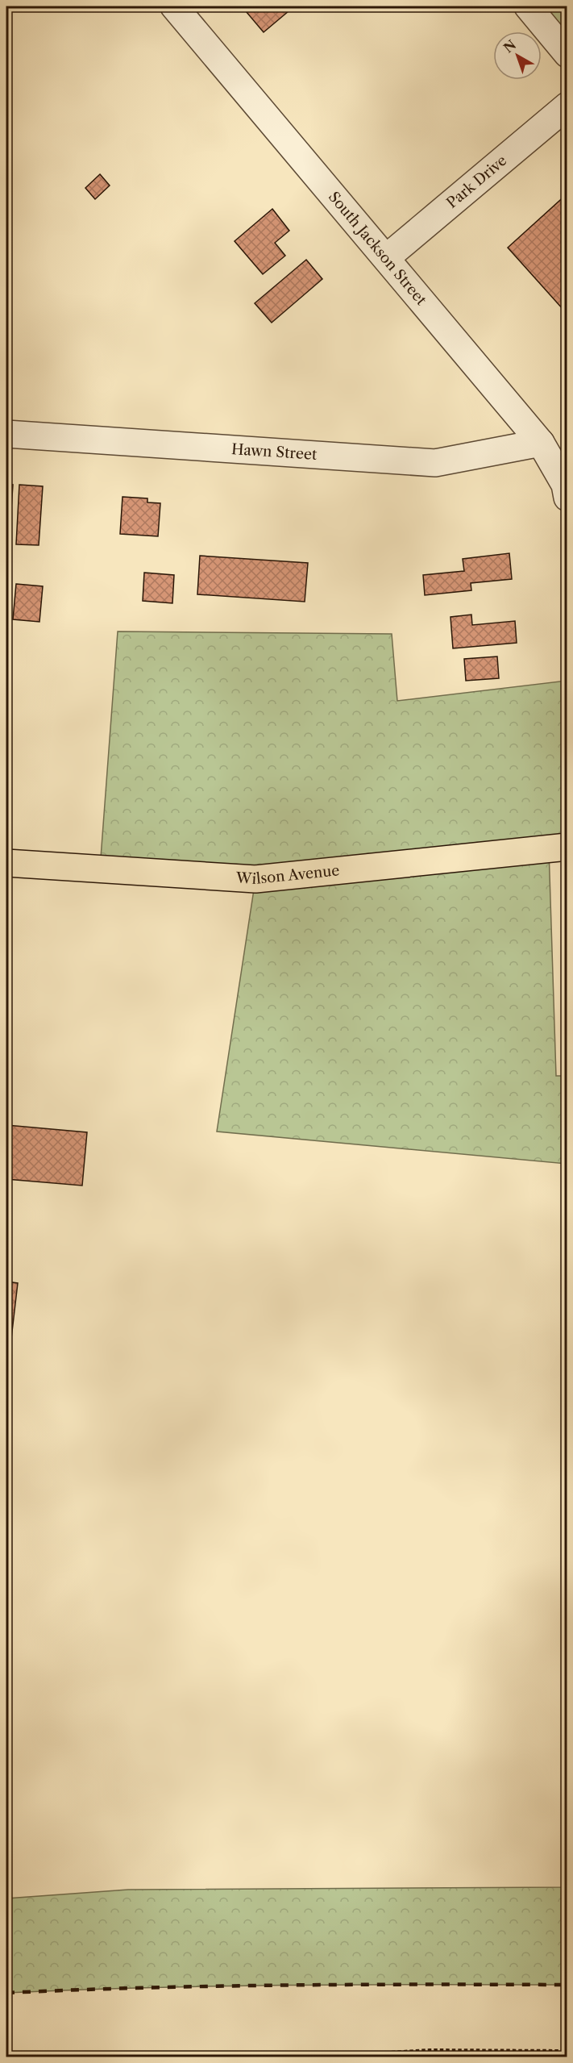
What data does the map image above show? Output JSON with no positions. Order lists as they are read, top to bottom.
{
  "streets": {
    "main road": ["Wilson Avenue"],
    "street": ["Park Drive", "South Jackson Street", "Hawn Street"]
  },
  "crossings": [
    ["Park Drive", "South Jackson Street"],
    ["South Jackson Street", "Hawn Street"]
  ],
  "north": "top left"
}
